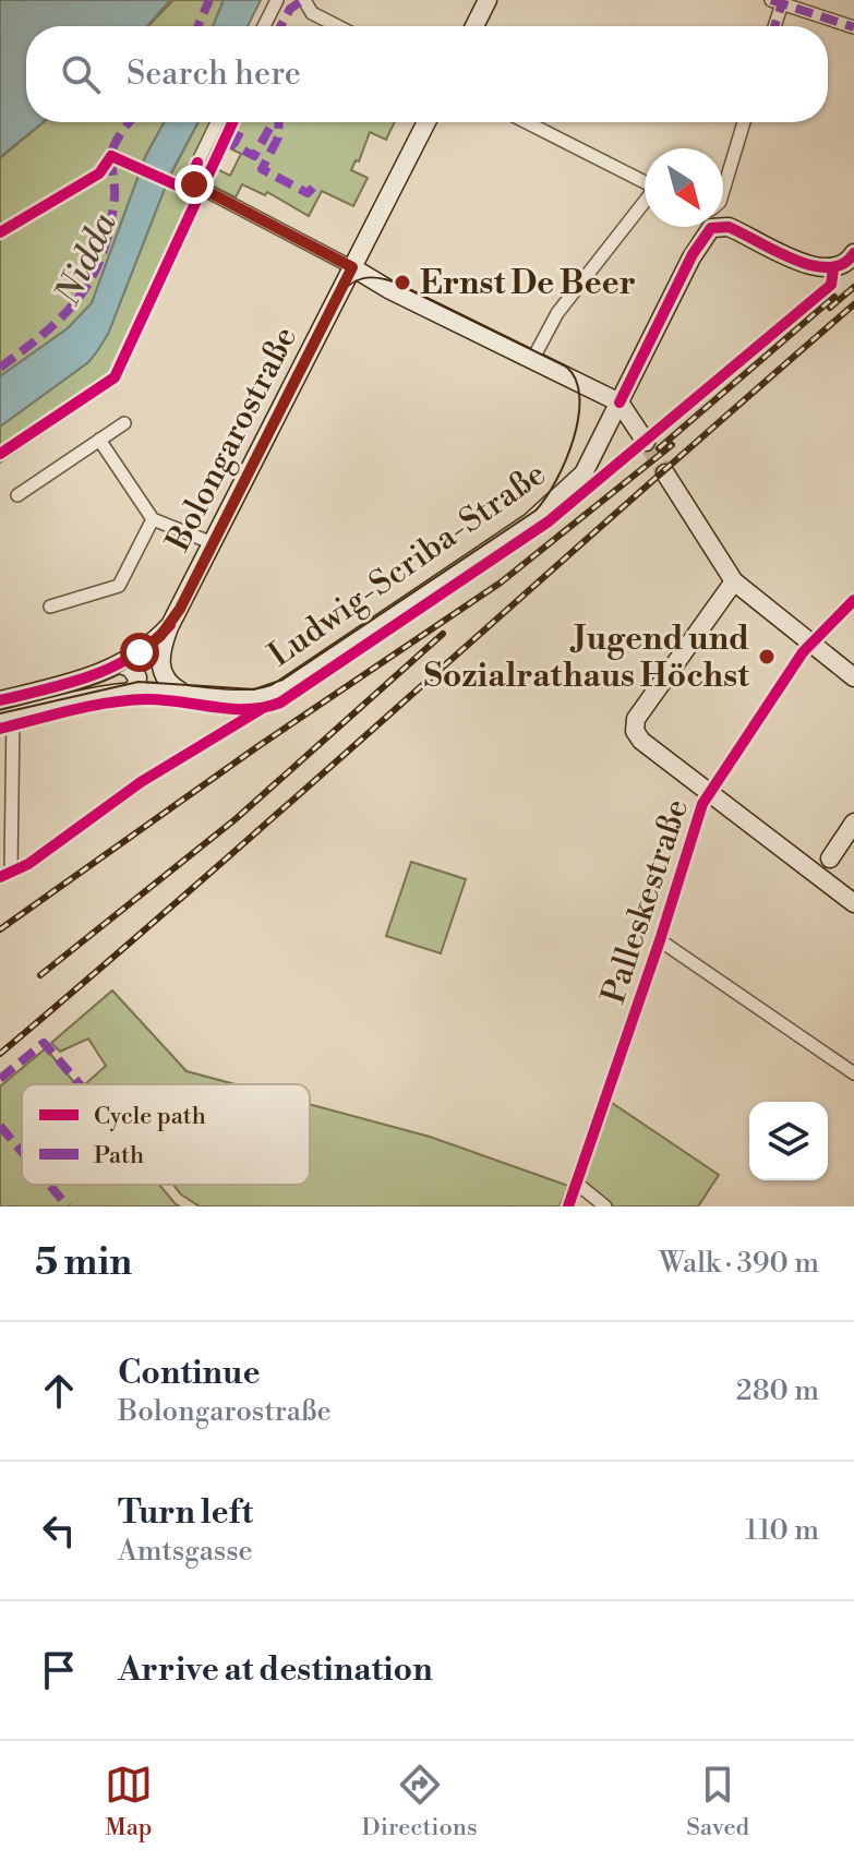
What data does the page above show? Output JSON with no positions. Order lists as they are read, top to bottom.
{
  "streets": {
    "main road": ["Bolongarostraße", "Ludwig-Scriba-Straße"],
    "street": ["Palleskestraße"]
  },
  "water": ["Nidda"],
  "places": ["Ernst De Beer", "Jugend und Sozialrathaus Höchst"],
  "legend": ["Cycle path", "Path"],
  "north": "bottom right",
  "page": {
    "search": "Search here",
    "heading": ["5 min", "Walk · 390 m"],
    "list": [
      ["Continue", "Bolongarostraße", "280 m"],
      ["Turn left", "Amtsgasse", "110 m"],
      "Arrive at destination"
    ],
    "nav": ["Map", "Directions", "Saved"]
  }
}
